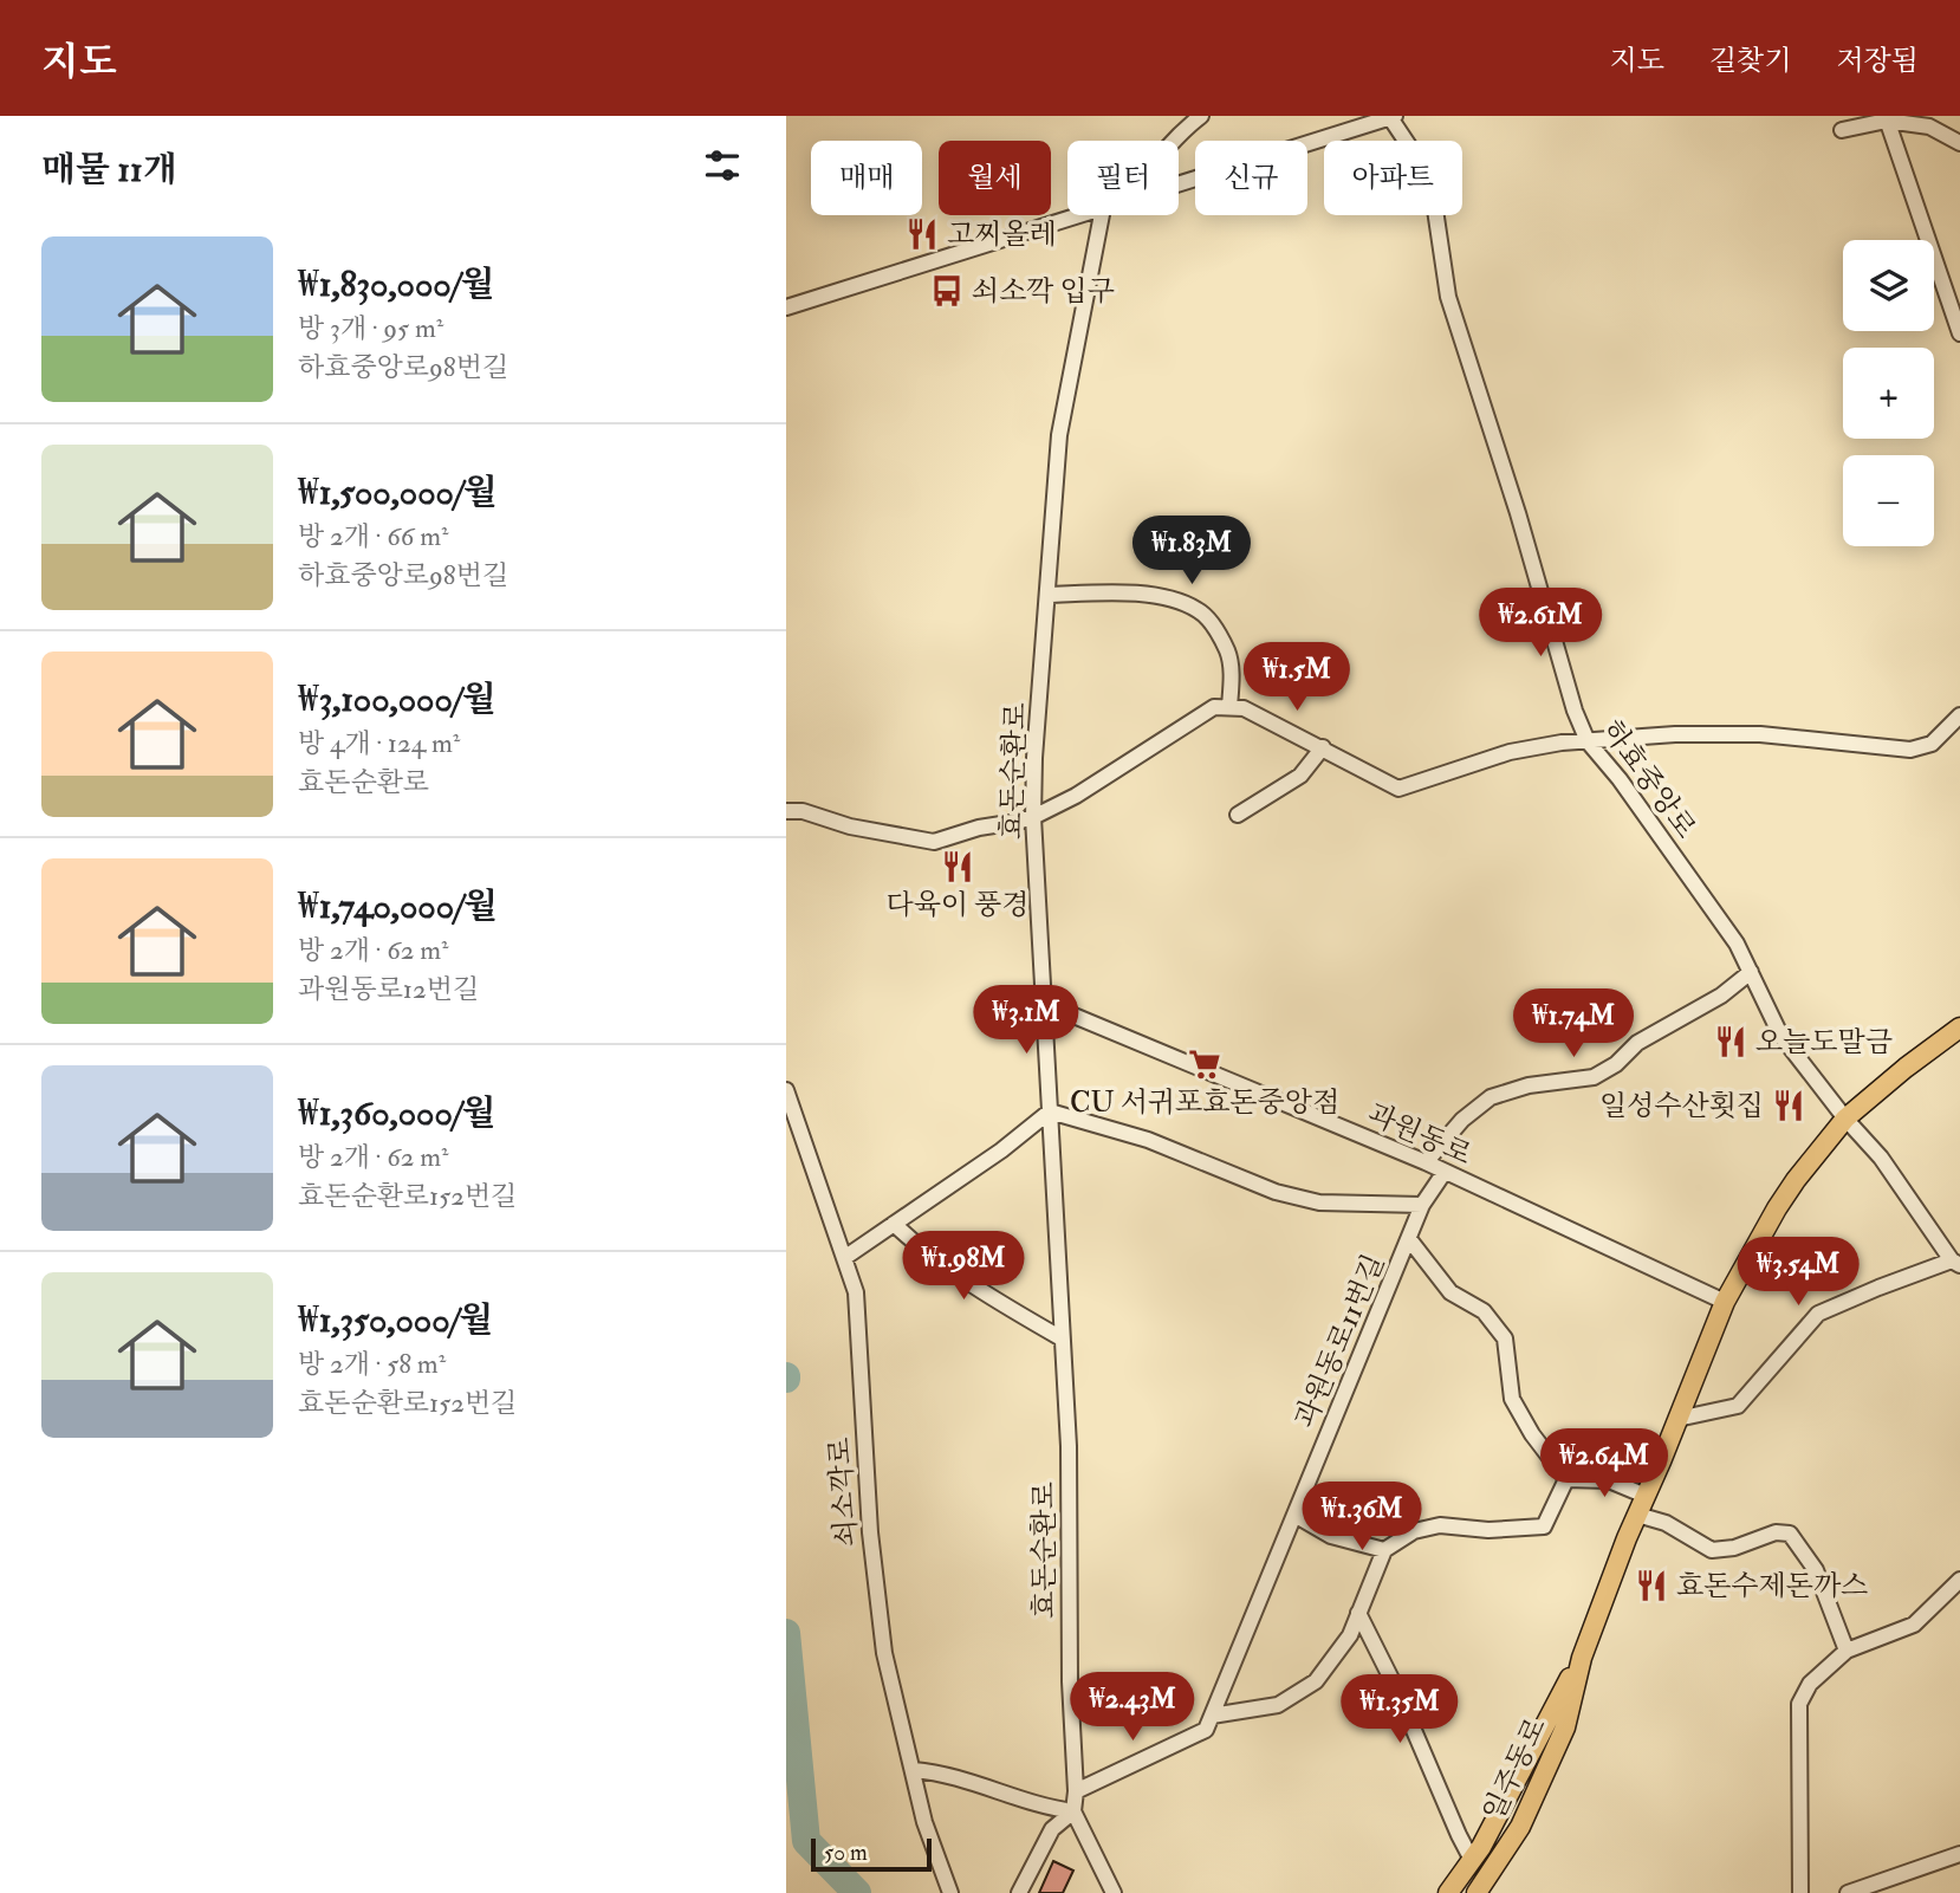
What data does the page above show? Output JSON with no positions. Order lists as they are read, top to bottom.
{
  "streets": {
    "main road": ["일주동로"],
    "street": [
      "효돈순환로",
      "하효중앙로",
      "과원동로",
      "과원동로11번길",
      "쇠소깍로"
    ]
  },
  "crossings": [
    ["효돈순환로", "과원동로"],
    ["하효중앙로", "일주동로"],
    ["과원동로", "과원동로11번길"],
    ["과원동로", "일주동로"]
  ],
  "places": {
    "restaurant": [
      "고찌올레",
      "다육이 풍경",
      "오늘도말금",
      "일성수산횟집",
      "효돈수제돈까스"
    ],
    "bus stop": ["쇠소깍 입구"],
    "supermarket": ["CU 서귀포효돈중앙점"]
  },
  "scale_bar": "50 m",
  "page": {
    "header": "지도",
    "nav": ["지도", "길찾기", "저장됨"],
    "heading": "매물 11개",
    "chip": [
      "매매",
      "월세",
      "필터",
      "신규",
      "아파트"
    ],
    "list": [
      {
        "name": "₩1,830,000/월",
        "note": "방 3개 · 95 m² · 하효중앙로98번길"
      },
      {
        "name": "₩1,500,000/월",
        "note": "방 2개 · 66 m² · 하효중앙로98번길"
      },
      {
        "name": "₩3,100,000/월",
        "note": "방 4개 · 124 m² · 효돈순환로"
      },
      {
        "name": "₩1,740,000/월",
        "note": "방 2개 · 62 m² · 과원동로12번길"
      },
      {
        "name": "₩1,360,000/월",
        "note": "방 2개 · 62 m² · 효돈순환로152번길"
      },
      {
        "name": "₩1,350,000/월",
        "note": "방 2개 · 58 m² · 효돈순환로152번길"
      }
    ],
    "map_buttons": ["+", "−"],
    "price": [
      "₩1.83M",
      "₩2.61M",
      "₩1.5M",
      "₩3.1M",
      "₩1.74M",
      "₩1.98M",
      "₩3.54M",
      "₩2.64M",
      "₩1.36M",
      "₩2.43M",
      "₩1.35M"
    ],
    "scale": "50 m"
  }
}
